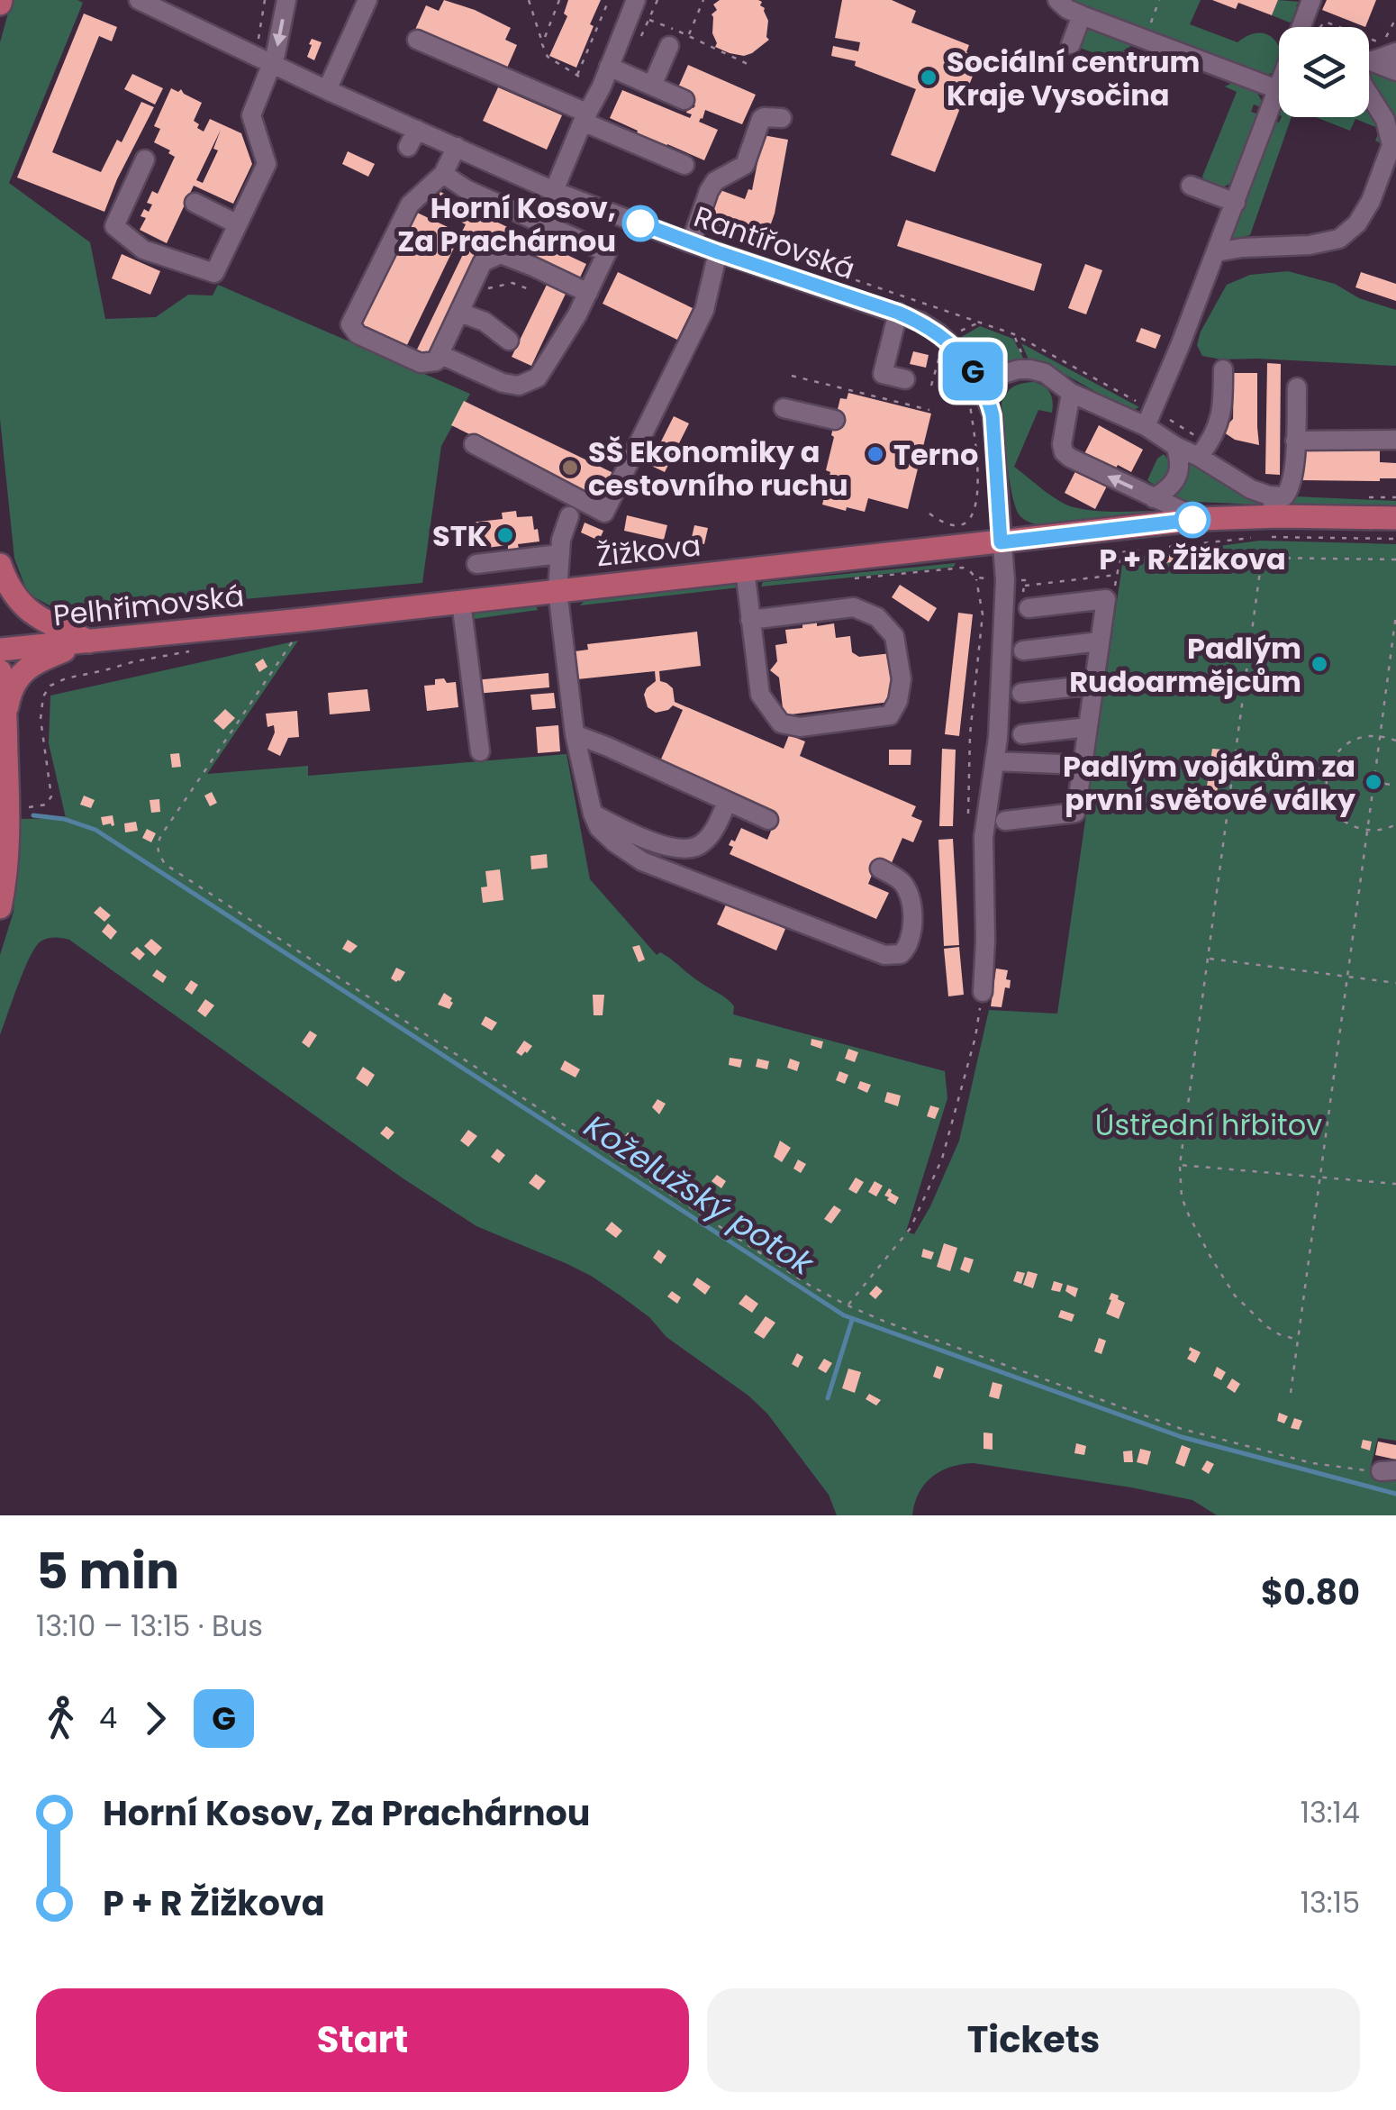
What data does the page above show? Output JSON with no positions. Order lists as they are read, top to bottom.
{
  "streets": {
    "main road": ["Žižkova", "Pelhřimovská"],
    "street": ["Rantířovská"]
  },
  "crossings": [
    ["Rantířovská", "Žižkova"],
    ["Žižkova", "Pelhřimovská"]
  ],
  "water": ["Koželužský potok"],
  "parks": ["Ústřední hřbitov"],
  "places": [
    "Sociální centrum Kraje Vysočina",
    "Horní Kosov, Za Prachárnou",
    "Terno",
    "SŠ Ekonomiky a cestovního ruchu",
    "P + R Žižkova",
    "STK",
    "Padlým Rudoarmějcům",
    "Padlým vojákům za první světové války"
  ],
  "lines": ["bus line G"],
  "page": {
    "on_map": "G",
    "heading": ["5 min", "13:10 – 13:15 · Bus", "$0.80"],
    "legs": ["4", "G"],
    "list": [
      {
        "name": "Horní Kosov, Za Prachárnou",
        "value": "13:14"
      },
      {
        "name": "P + R Žižkova",
        "value": "13:15"
      }
    ],
    "buttons": ["Start", "Tickets"]
  }
}
